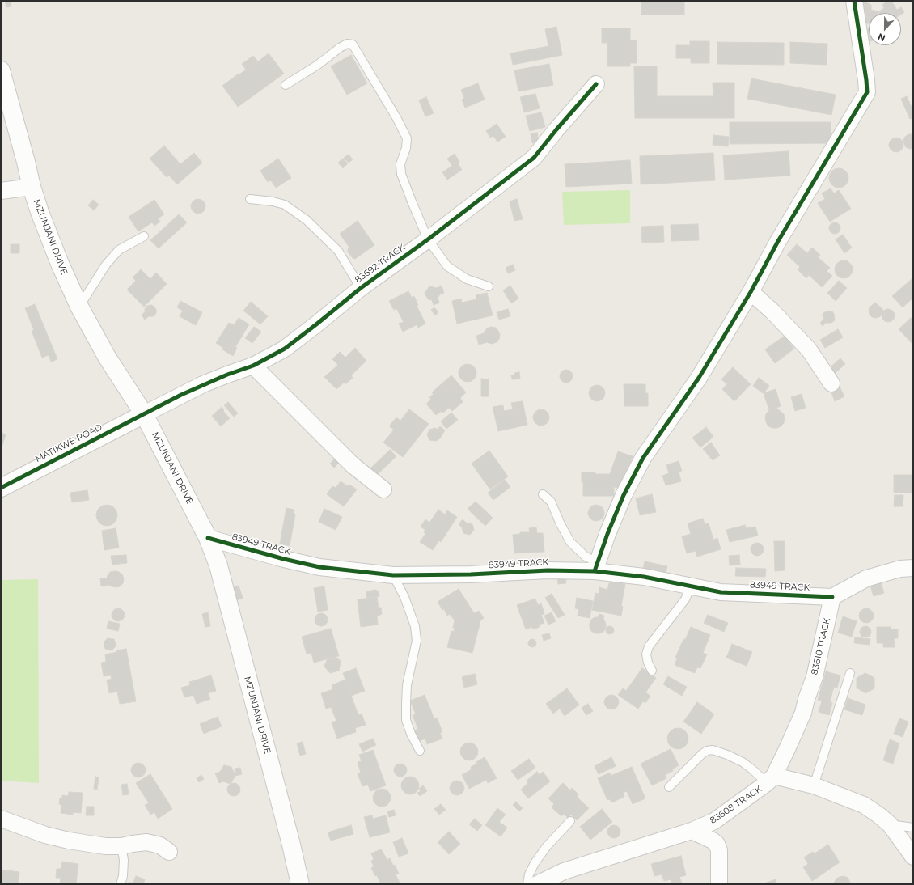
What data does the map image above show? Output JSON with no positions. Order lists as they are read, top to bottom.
{
  "streets": {
    "main road": ["MZUNJANI DRIVE", "MATIKWE ROAD"],
    "street": [
      "83692 TRACK",
      "83949 TRACK",
      "83610 TRACK",
      "83608 TRACK"
    ]
  },
  "crossings": [
    ["MZUNJANI DRIVE", "83692 TRACK"],
    ["MZUNJANI DRIVE", "MATIKWE ROAD"],
    ["MZUNJANI DRIVE", "83949 TRACK"],
    ["83692 TRACK", "MATIKWE ROAD"],
    ["83949 TRACK", "83610 TRACK"],
    ["83610 TRACK", "83608 TRACK"]
  ],
  "north": "bottom"
}
